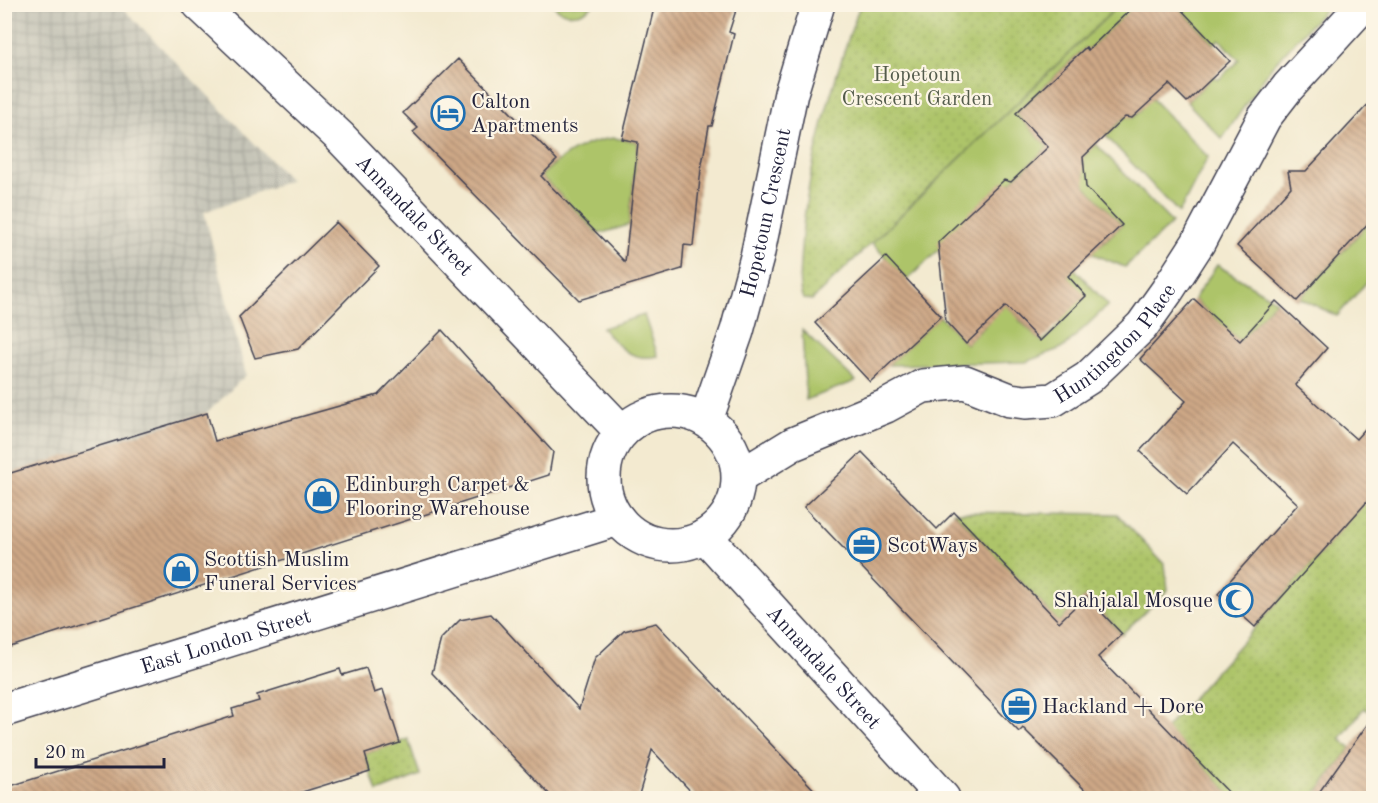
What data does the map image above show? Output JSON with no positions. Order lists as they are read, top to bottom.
{
  "streets": {
    "street": [
      "Hopetoun Crescent",
      "Annandale Street",
      "Huntingdon Place",
      "East London Street"
    ]
  },
  "crossings": [
    ["Hopetoun Crescent", "Annandale Street"],
    ["Hopetoun Crescent", "Huntingdon Place"],
    ["Hopetoun Crescent", "East London Street"],
    ["Annandale Street", "Huntingdon Place"],
    ["Annandale Street", "East London Street"],
    ["Huntingdon Place", "East London Street"]
  ],
  "parks": ["Hopetoun Crescent Garden"],
  "places": {
    "hotel": ["Calton Apartments"],
    "shop": ["Edinburgh Carpet & Flooring Warehouse", "Scottish Muslim Funeral Services"],
    "office": ["ScotWays", "Hackland + Dore"],
    "mosque": ["Shahjalal Mosque"]
  },
  "scale_bar": "20 m"
}
